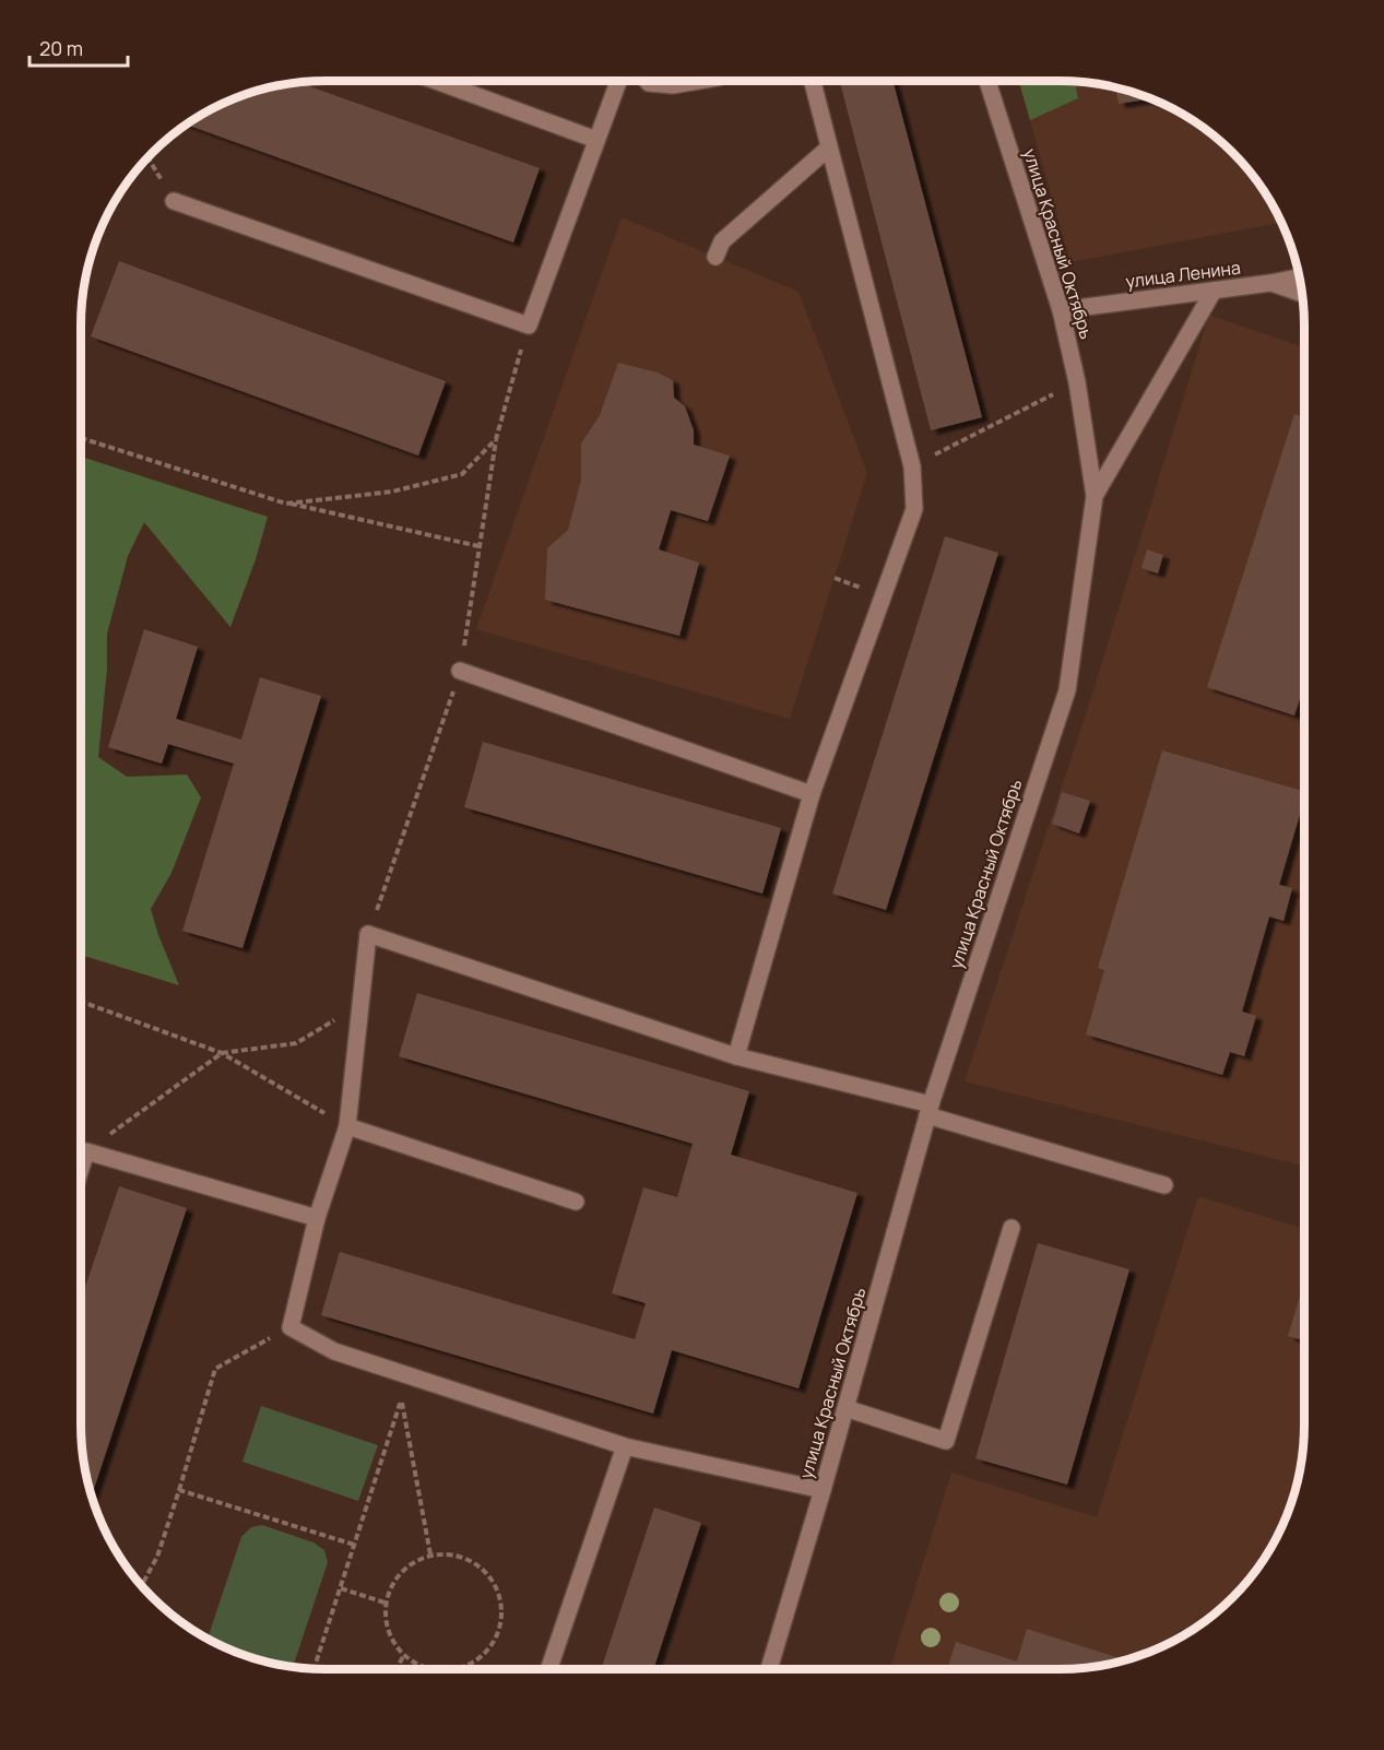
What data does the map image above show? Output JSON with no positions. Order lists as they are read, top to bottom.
{
  "streets": {
    "street": ["улица Красный Октябрь", "улица Ленина"]
  },
  "crossings": [
    ["улица Красный Октябрь", "улица Ленина"]
  ],
  "scale_bar": "20 m"
}
